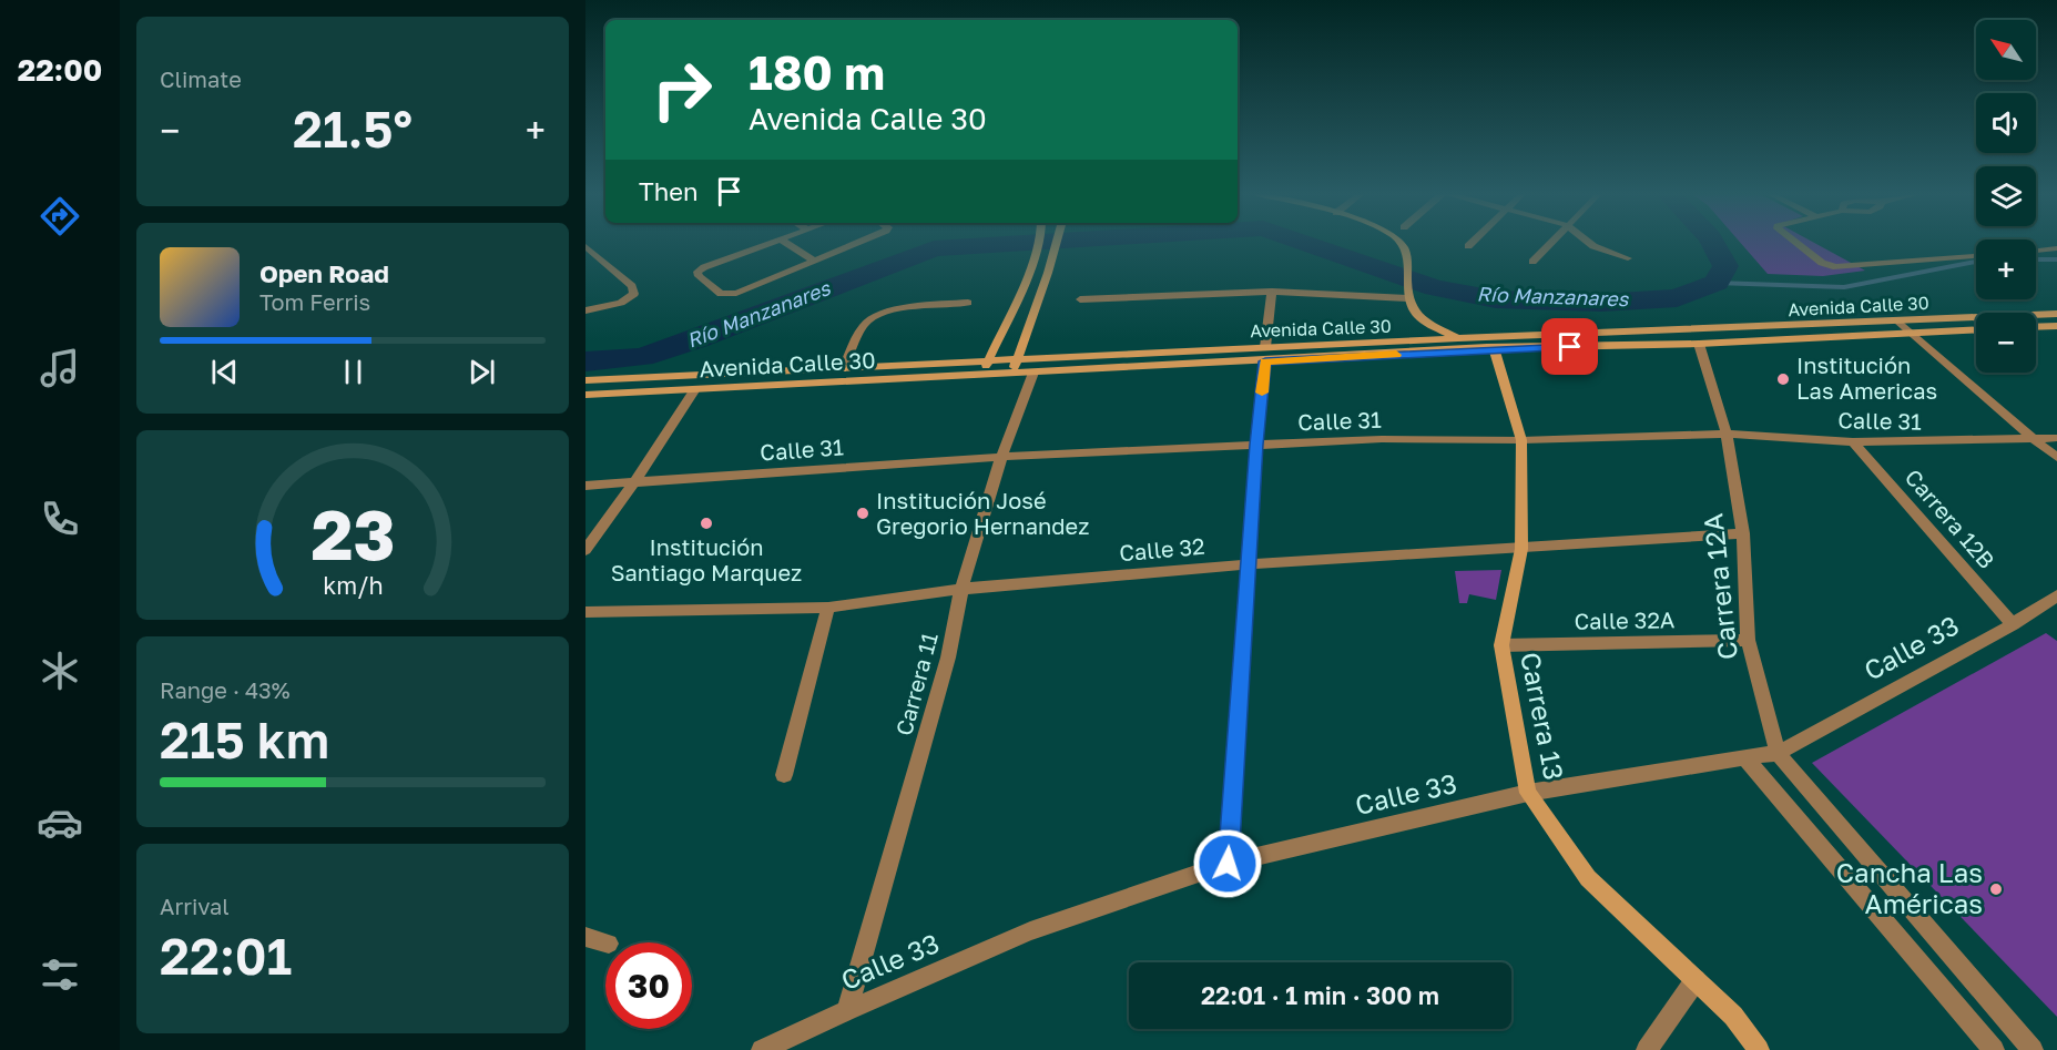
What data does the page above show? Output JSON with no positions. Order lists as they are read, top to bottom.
{
  "streets": {
    "main road": ["Avenida Calle 30", "Carrera 13"],
    "street": [
      "Calle 31",
      "Carrera 12B",
      "Calle 32",
      "Carrera 12A",
      "Calle 32A",
      "Calle 33",
      "Carrera 11"
    ]
  },
  "crossings": [
    ["Avenida Calle 30", "Carrera 12A"],
    ["Avenida Calle 30", "Carrera 11"],
    ["Avenida Calle 30", "Carrera 13"],
    ["Calle 31", "Carrera 12B"],
    ["Calle 31", "Carrera 12A"],
    ["Calle 31", "Carrera 11"],
    ["Calle 31", "Carrera 13"],
    ["Carrera 12B", "Calle 33"],
    ["Calle 32", "Carrera 12A"],
    ["Calle 32", "Carrera 11"],
    ["Calle 32", "Carrera 13"],
    ["Carrera 12A", "Calle 32A"],
    ["Carrera 12A", "Calle 33"],
    ["Calle 32A", "Carrera 13"],
    ["Calle 33", "Carrera 11"],
    ["Calle 33", "Carrera 13"]
  ],
  "water": ["Río Manzanares"],
  "places": [
    "Institución Las Americas",
    "Institución José Gregorio Hernandez",
    "Institución Santiago Marquez",
    "Cancha Las Américas"
  ],
  "north": "top left",
  "page": {
    "tabs": "22:00",
    "tile": [
      "Climate",
      ["Range · 43%", "215 km"],
      ["Arrival", "22:01"]
    ],
    "map_buttons": ["+", "−"],
    "turn": ["180 m", "Avenida Calle 30"],
    "heat": ["−", "21.5°", "+"],
    "then": "Then",
    "song": ["Open Road", "Tom Ferris"],
    "limit": "30",
    "trip": "22:01 · 1 min · 300 m",
    "gauge": ["23", "km/h"]
  }
}
